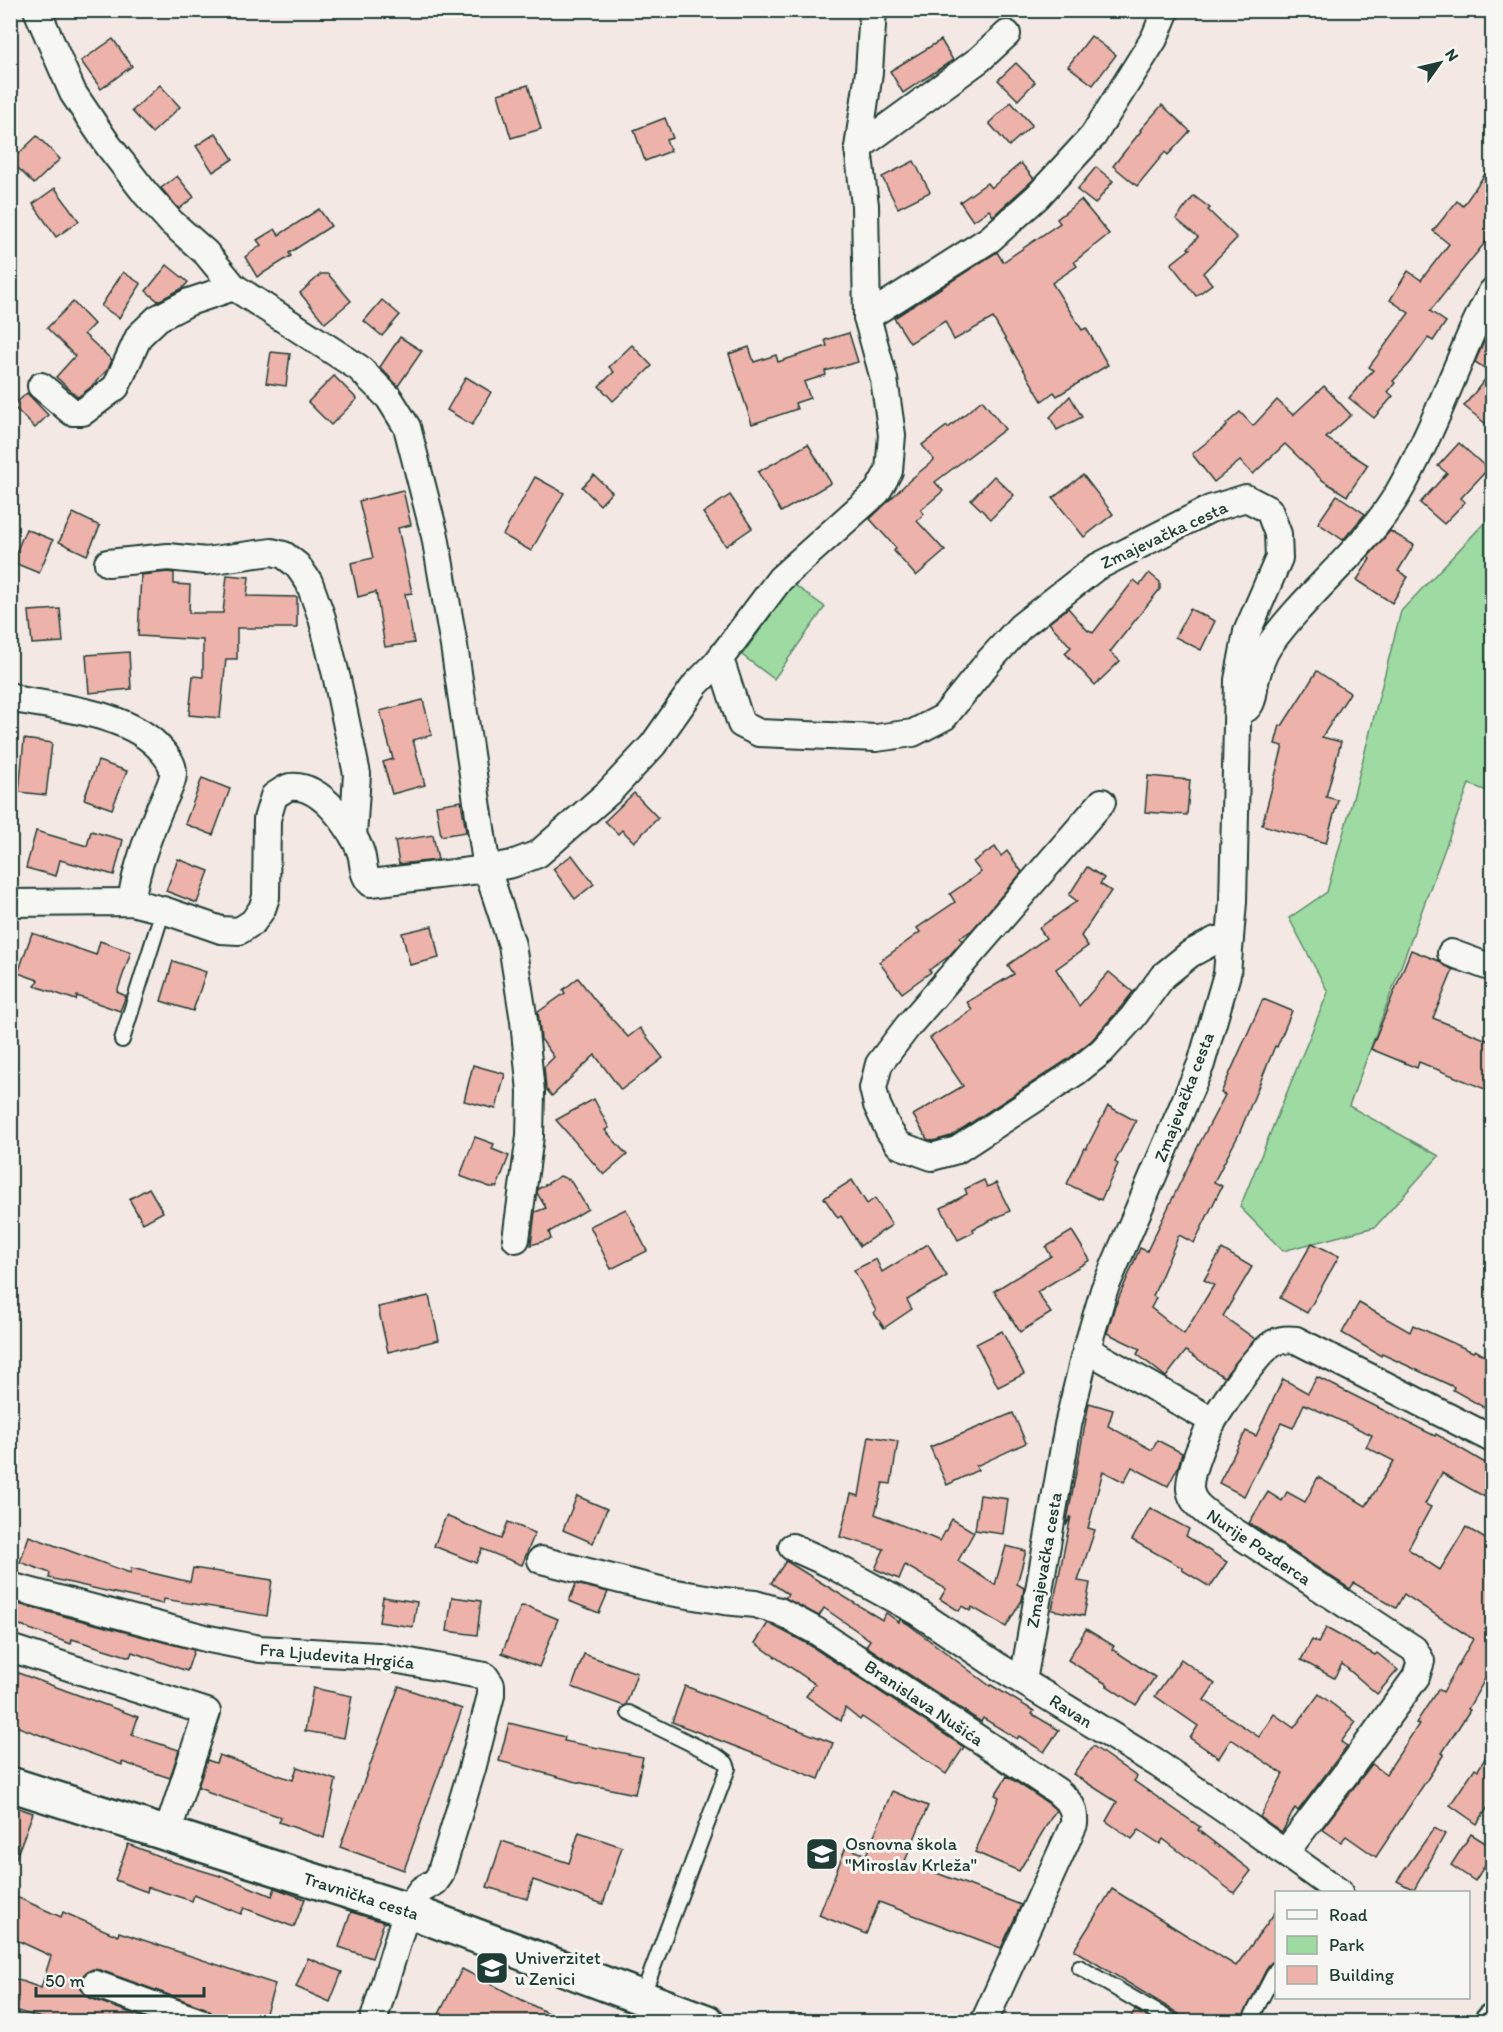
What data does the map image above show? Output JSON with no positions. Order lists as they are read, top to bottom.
{
  "streets": {
    "main road": ["Travnička cesta"],
    "street": [
      "Zmajevačka cesta",
      "Nurije Pozderca",
      "Fra Ljudevita Hrgića",
      "Branislava Nušića",
      "Ravan"
    ]
  },
  "crossings": [
    ["Zmajevačka cesta", "Ravan"],
    ["Nurije Pozderca", "Ravan"],
    ["Fra Ljudevita Hrgića", "Travnička cesta"]
  ],
  "places": {
    "school or university": ["Osnovna škola \"Miroslav Krleža\"", "Univerzitet u Zenici"]
  },
  "legend": ["Road", "Park", "Building"],
  "scale_bar": "50 m",
  "north": "top right"
}
